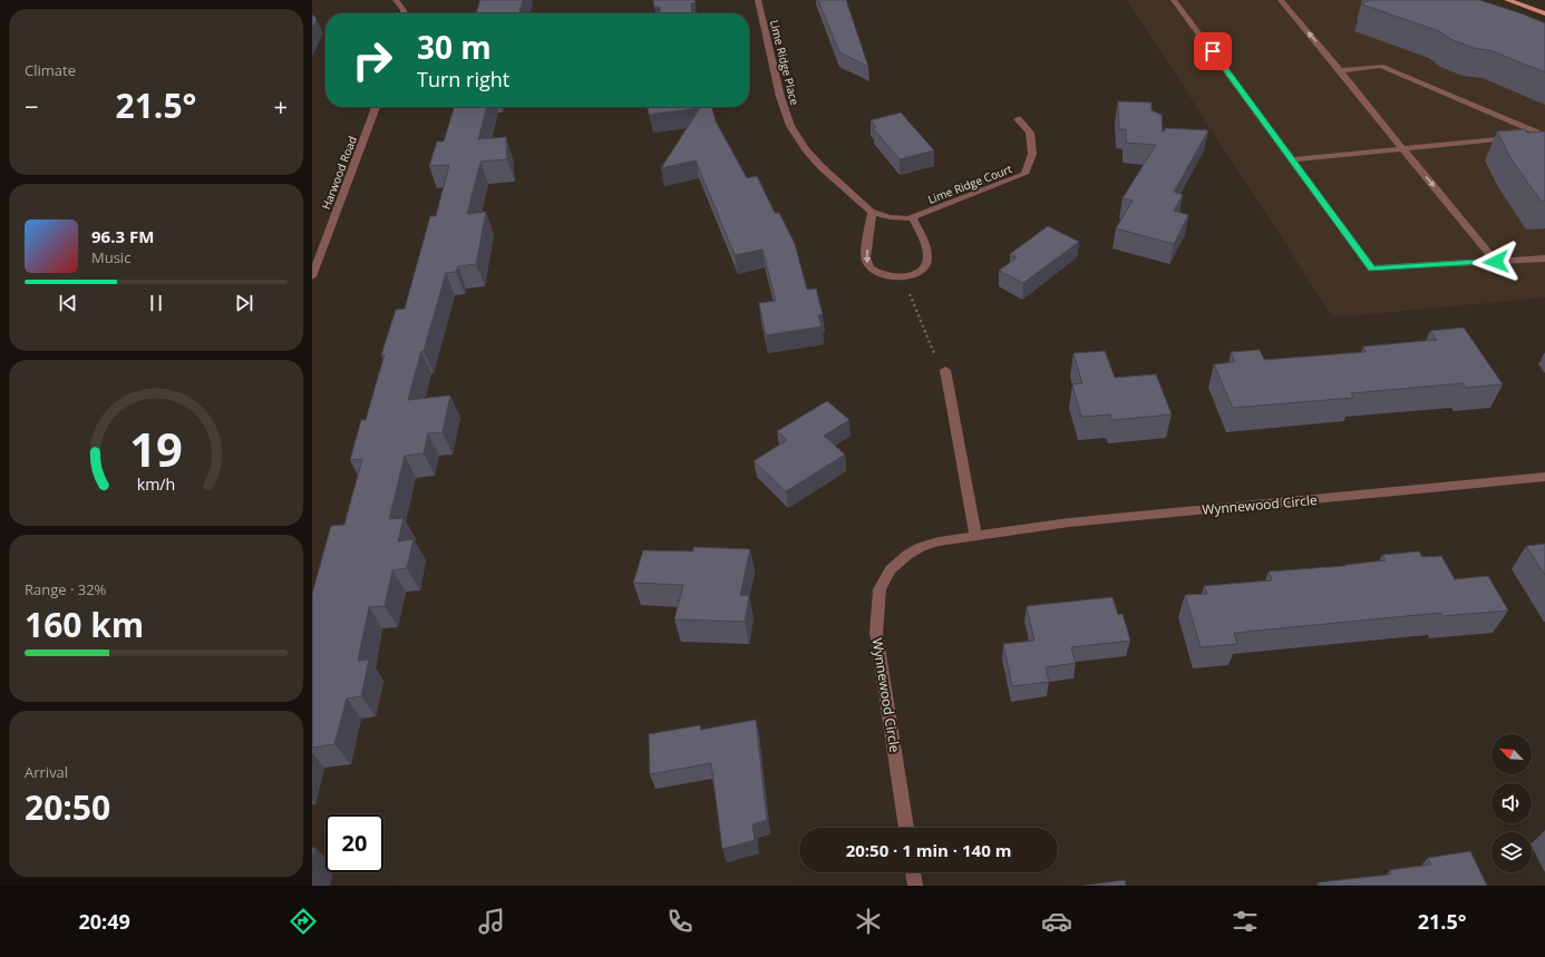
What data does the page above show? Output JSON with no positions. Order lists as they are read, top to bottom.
{
  "streets": {
    "street": [
      "Lime Ridge Place",
      "Harwood Road",
      "Lime Ridge Court",
      "Wynnewood Circle"
    ]
  },
  "crossings": [
    ["Lime Ridge Place", "Lime Ridge Court"]
  ],
  "north": "top left",
  "page": {
    "tile": [
      "Climate",
      ["Range · 32%", "160 km"],
      ["Arrival", "20:50"]
    ],
    "turn": ["30 m", "Turn right"],
    "heat": ["−", "21.5°", "+"],
    "song": ["96.3 FM", "Music"],
    "limit": "20",
    "trip": "20:50 · 1 min · 140 m",
    "tabs": ["20:49", "21.5°"],
    "gauge": ["19", "km/h"]
  }
}
